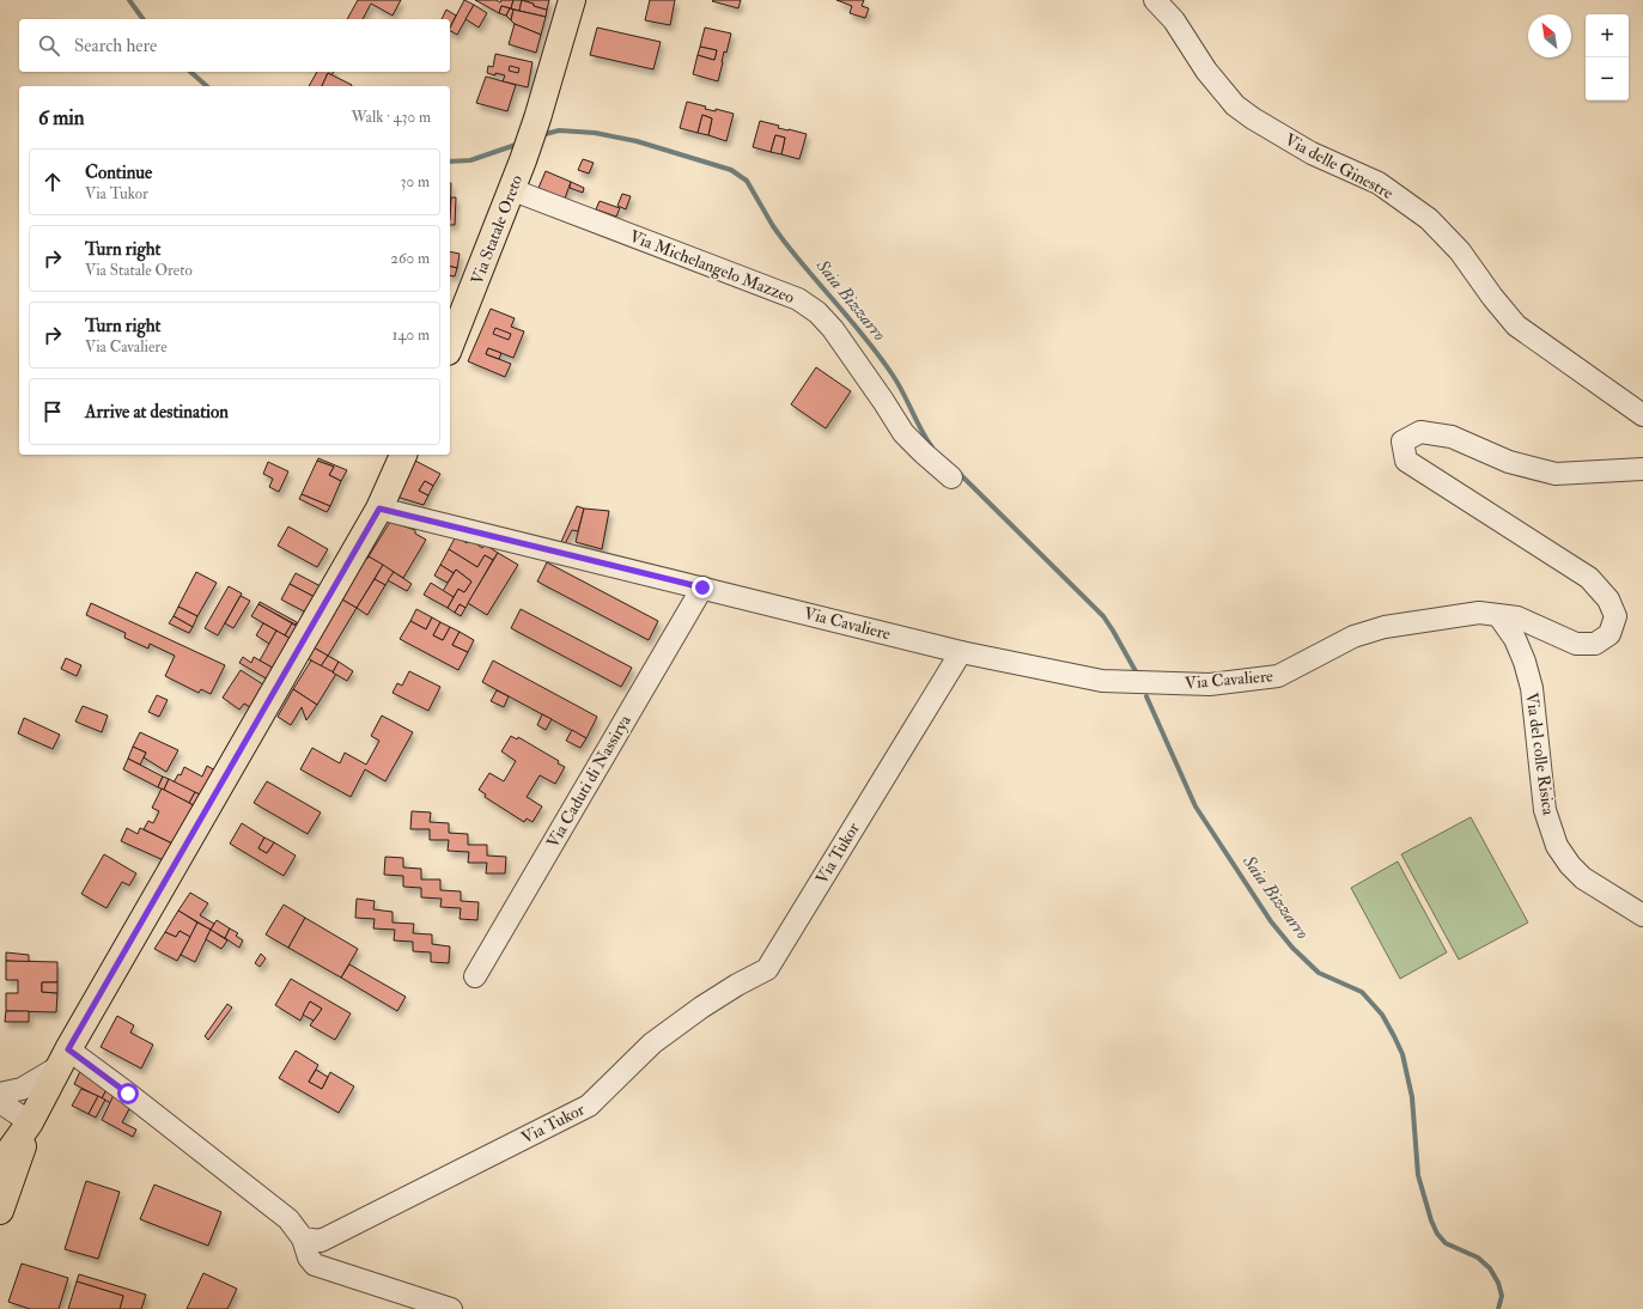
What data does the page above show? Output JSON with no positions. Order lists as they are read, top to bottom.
{
  "streets": {
    "main road": ["Via Statale Oreto"],
    "street": [
      "Via delle Ginestre",
      "Via Michelangelo Mazzeo",
      "Via Cavaliere",
      "Via del colle Risica",
      "Via Caduti di Nassirya",
      "Via Tukor"
    ]
  },
  "crossings": [
    ["Via Statale Oreto", "Via Michelangelo Mazzeo"],
    ["Via Cavaliere", "Via del colle Risica"],
    ["Via Cavaliere", "Via Caduti di Nassirya"],
    ["Via Cavaliere", "Via Tukor"]
  ],
  "water": ["Saia Bizzarro"],
  "north": "top left",
  "page": {
    "map_buttons": ["+", "−"],
    "search": "Search here",
    "heading": ["6 min", "Walk · 430 m"],
    "list": [
      ["Continue", "Via Tukor", "30 m"],
      ["Turn right", "Via Statale Oreto", "260 m"],
      ["Turn right", "Via Cavaliere", "140 m"],
      "Arrive at destination"
    ]
  }
}
